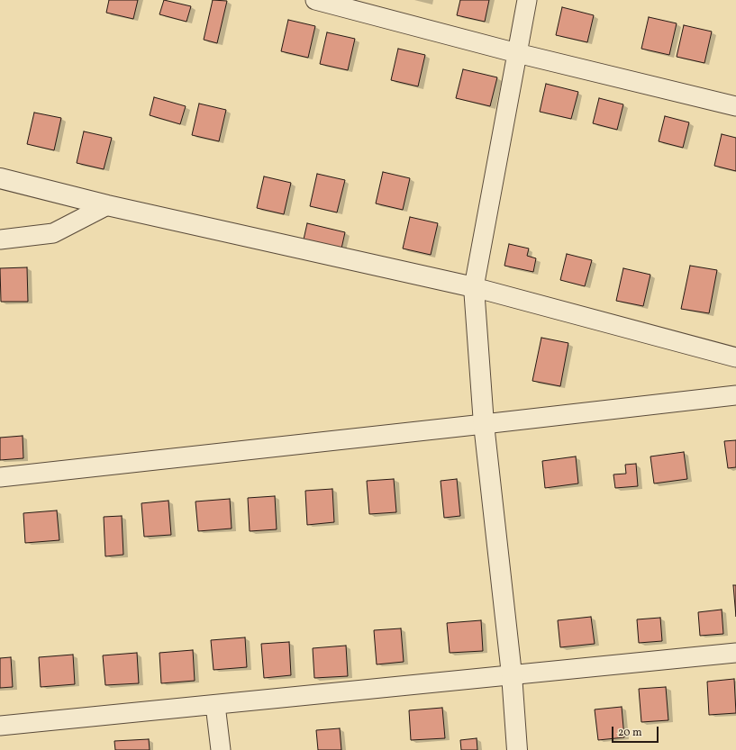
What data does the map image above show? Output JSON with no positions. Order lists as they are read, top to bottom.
{
  "scale_bar": "20 m"
}
